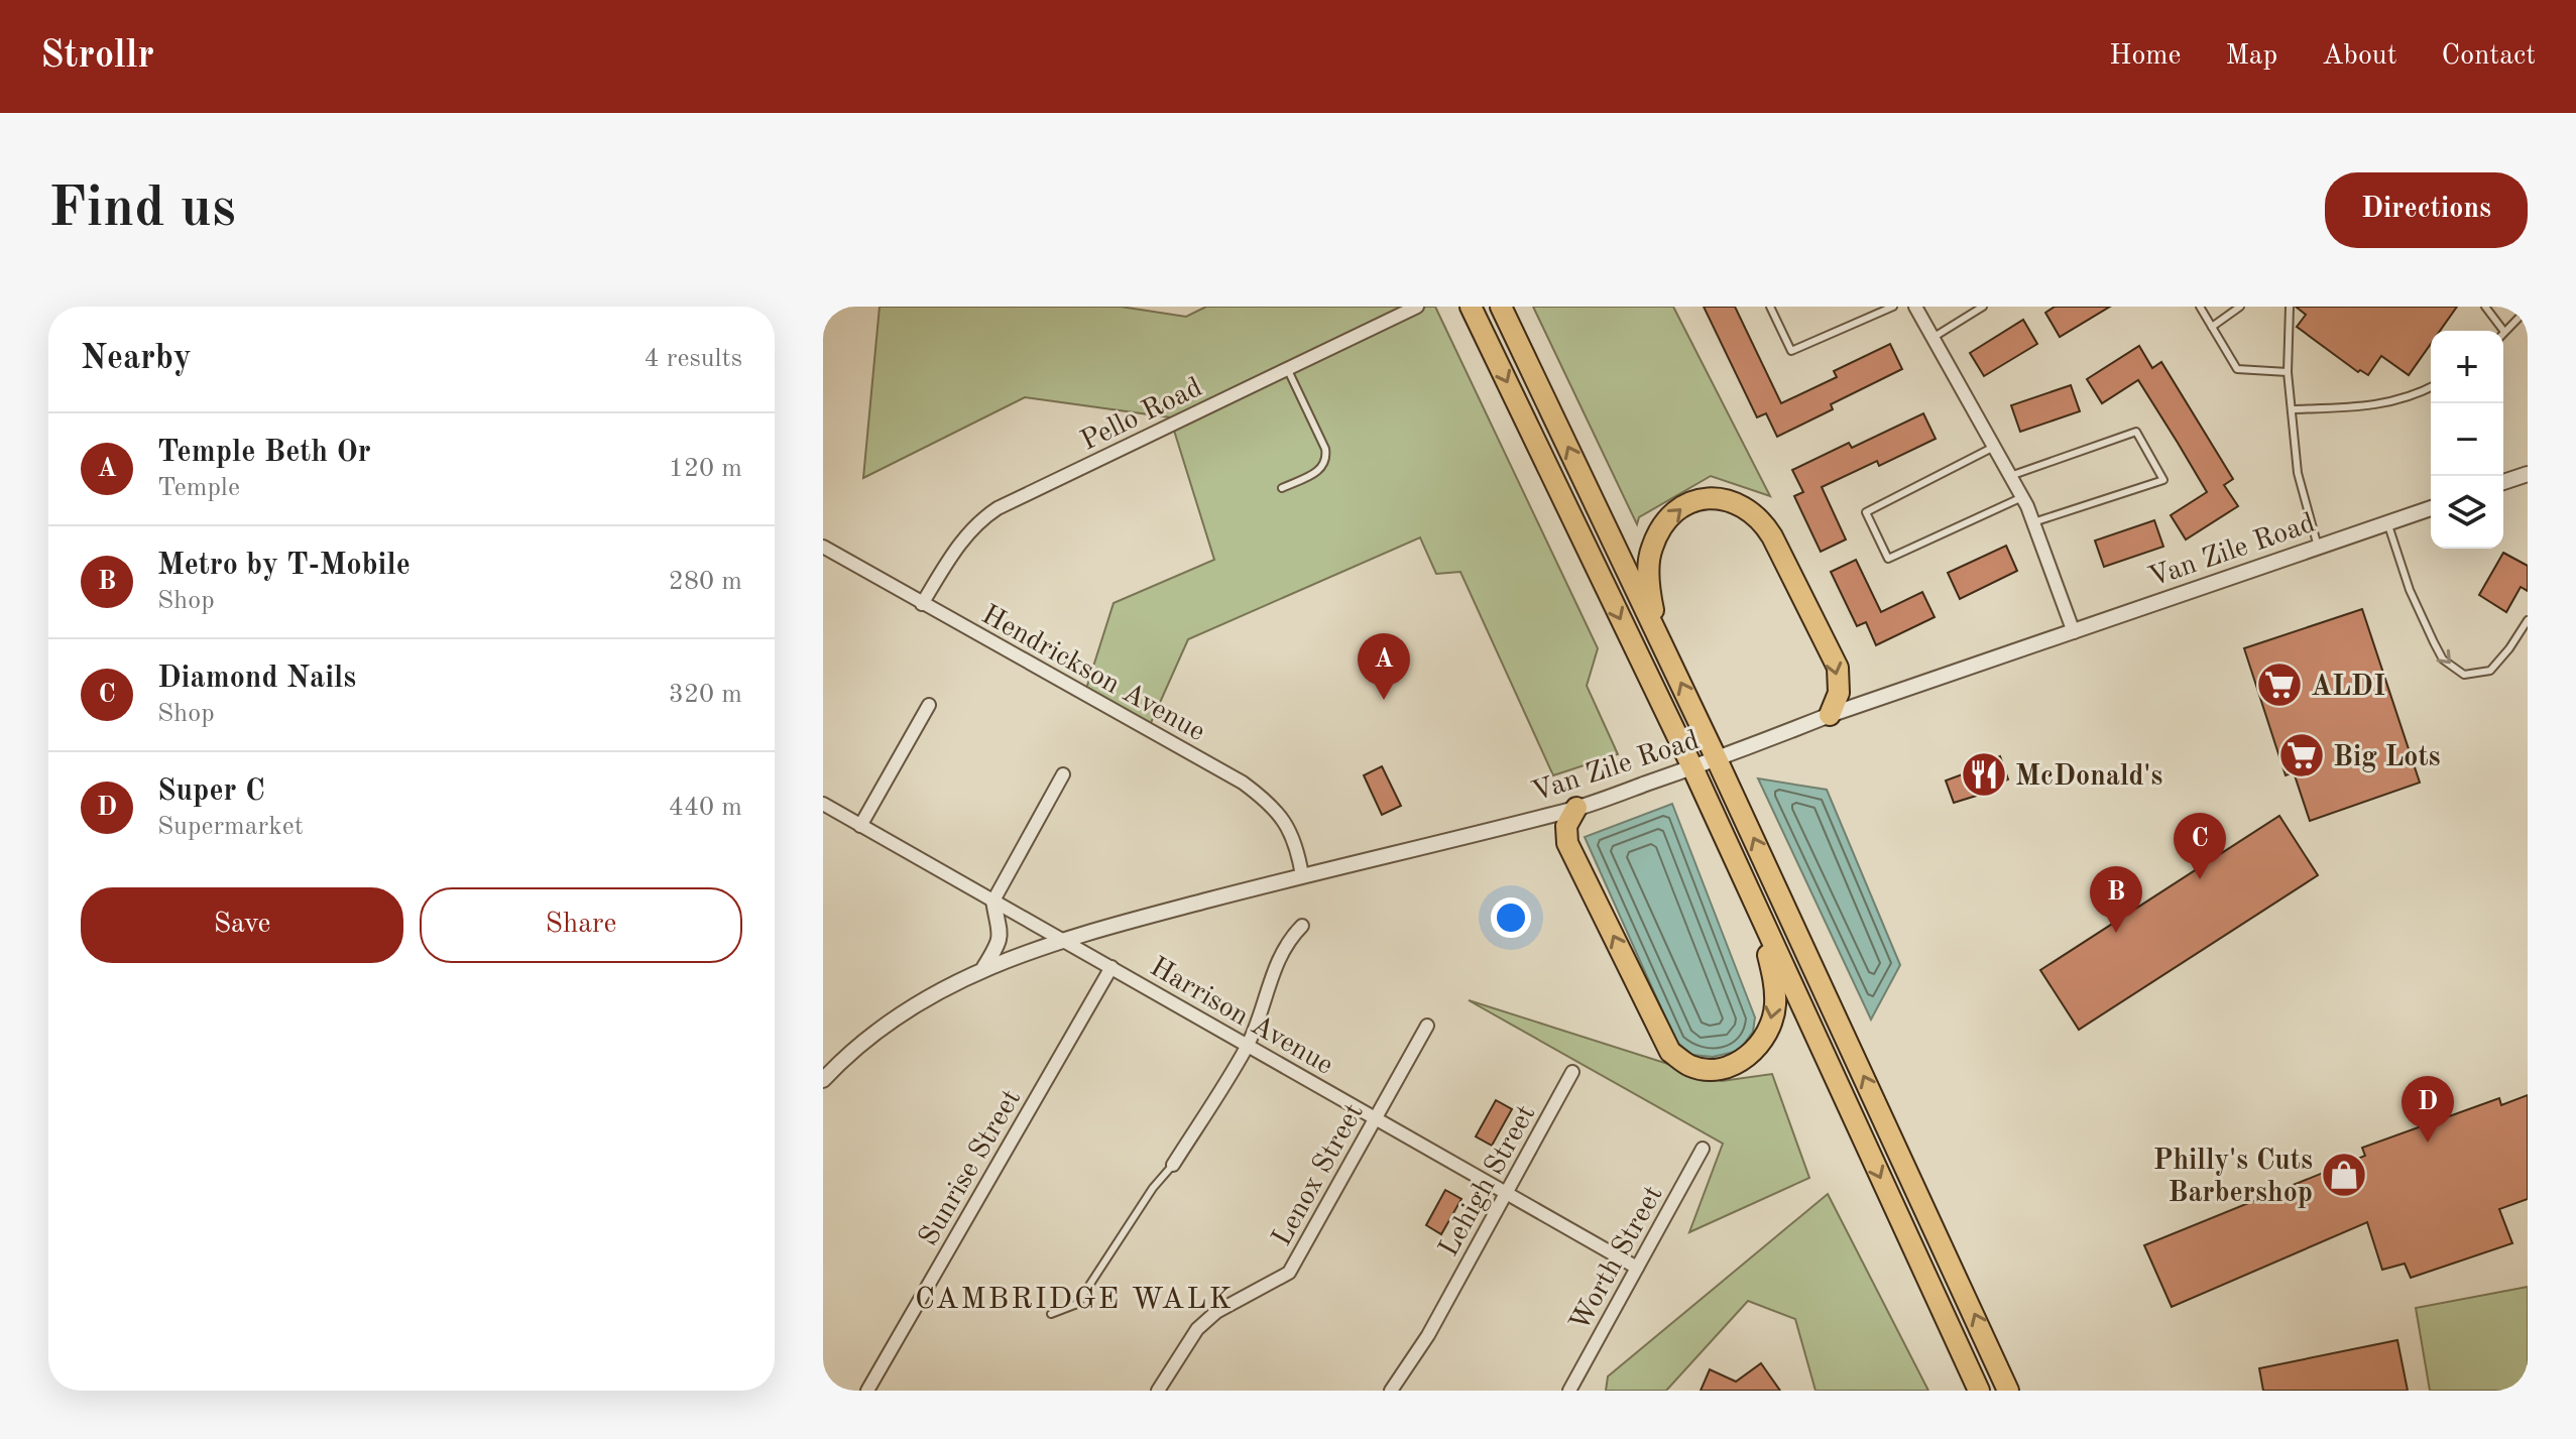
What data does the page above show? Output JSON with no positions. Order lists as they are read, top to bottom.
{
  "streets": {
    "street": [
      "Pello Road",
      "Van Zile Road",
      "Hendrickson Avenue",
      "Harrison Avenue",
      "Sunrise Street",
      "Lenox Street",
      "Lehigh Street",
      "Worth Street"
    ]
  },
  "crossings": [
    ["Pello Road", "Hendrickson Avenue"],
    ["Van Zile Road", "Hendrickson Avenue"],
    ["Van Zile Road", "Harrison Avenue"],
    ["Harrison Avenue", "Sunrise Street"],
    ["Harrison Avenue", "Lenox Street"],
    ["Harrison Avenue", "Lehigh Street"],
    ["Harrison Avenue", "Worth Street"]
  ],
  "districts": ["CAMBRIDGE WALK"],
  "places": {
    "supermarket": ["ALDI", "Big Lots"],
    "restaurant": ["McDonald's"],
    "shop": ["Philly's Cuts Barbershop"]
  },
  "page": {
    "header": "Strollr",
    "nav": [
      "Home",
      "Map",
      "About",
      "Contact"
    ],
    "buttons": [
      "Directions",
      ["Save", "Share"]
    ],
    "title": "Find us",
    "heading": ["Nearby", "4 results"],
    "map_buttons": ["+", "−"],
    "list": [
      {
        "mark": "A",
        "name": "Temple Beth Or",
        "note": "Temple",
        "value": "120 m"
      },
      {
        "mark": "B",
        "name": "Metro by T-Mobile",
        "note": "Shop",
        "value": "280 m"
      },
      {
        "mark": "C",
        "name": "Diamond Nails",
        "note": "Shop",
        "value": "320 m"
      },
      {
        "mark": "D",
        "name": "Super C",
        "note": "Supermarket",
        "value": "440 m"
      }
    ],
    "pins": [
      "A",
      "C",
      "B",
      "D"
    ]
  }
}
